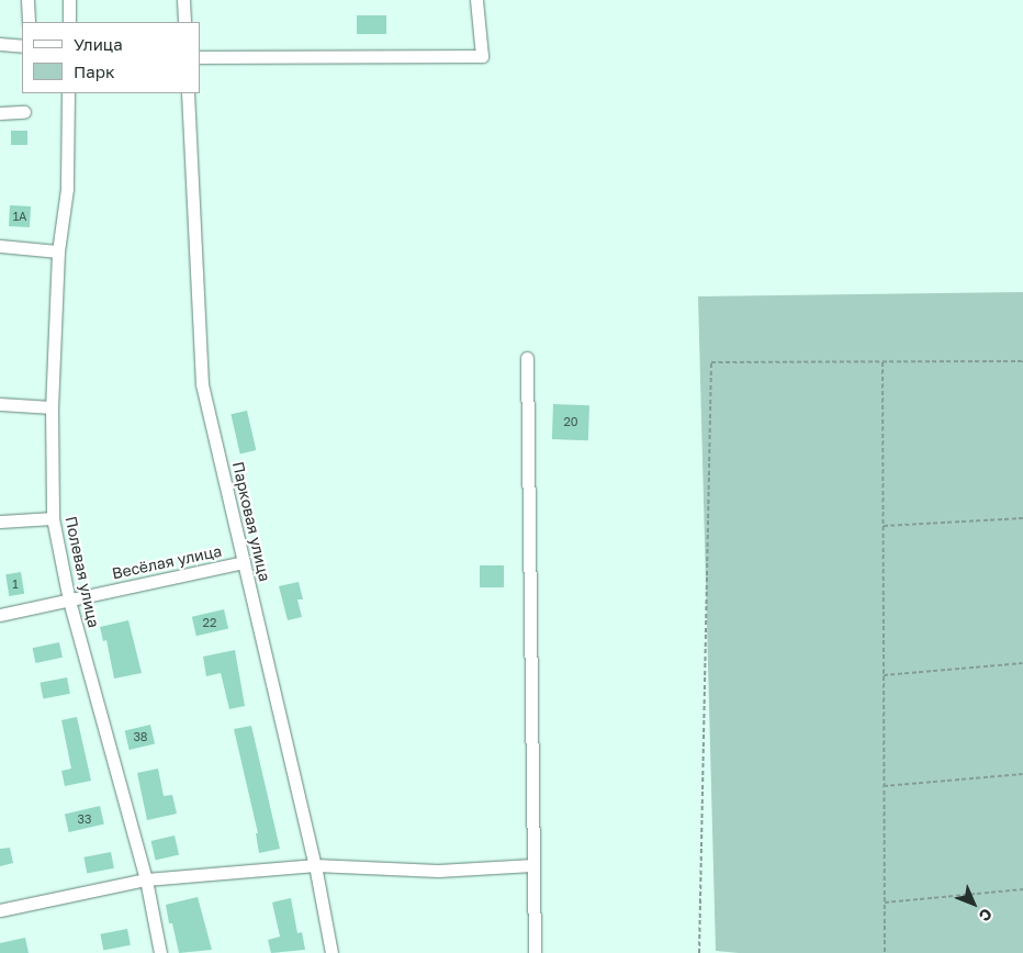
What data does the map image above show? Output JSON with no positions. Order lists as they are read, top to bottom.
{
  "streets": {
    "street": ["Парковая улица", "Весёлая улица", "Полевая улица"]
  },
  "crossings": [
    ["Парковая улица", "Весёлая улица"],
    ["Весёлая улица", "Полевая улица"]
  ],
  "house_numbers": [
    "1А",
    "20",
    "1",
    "22",
    "38",
    "33"
  ],
  "legend": ["Улица", "Парк"],
  "north": "bottom right"
}
